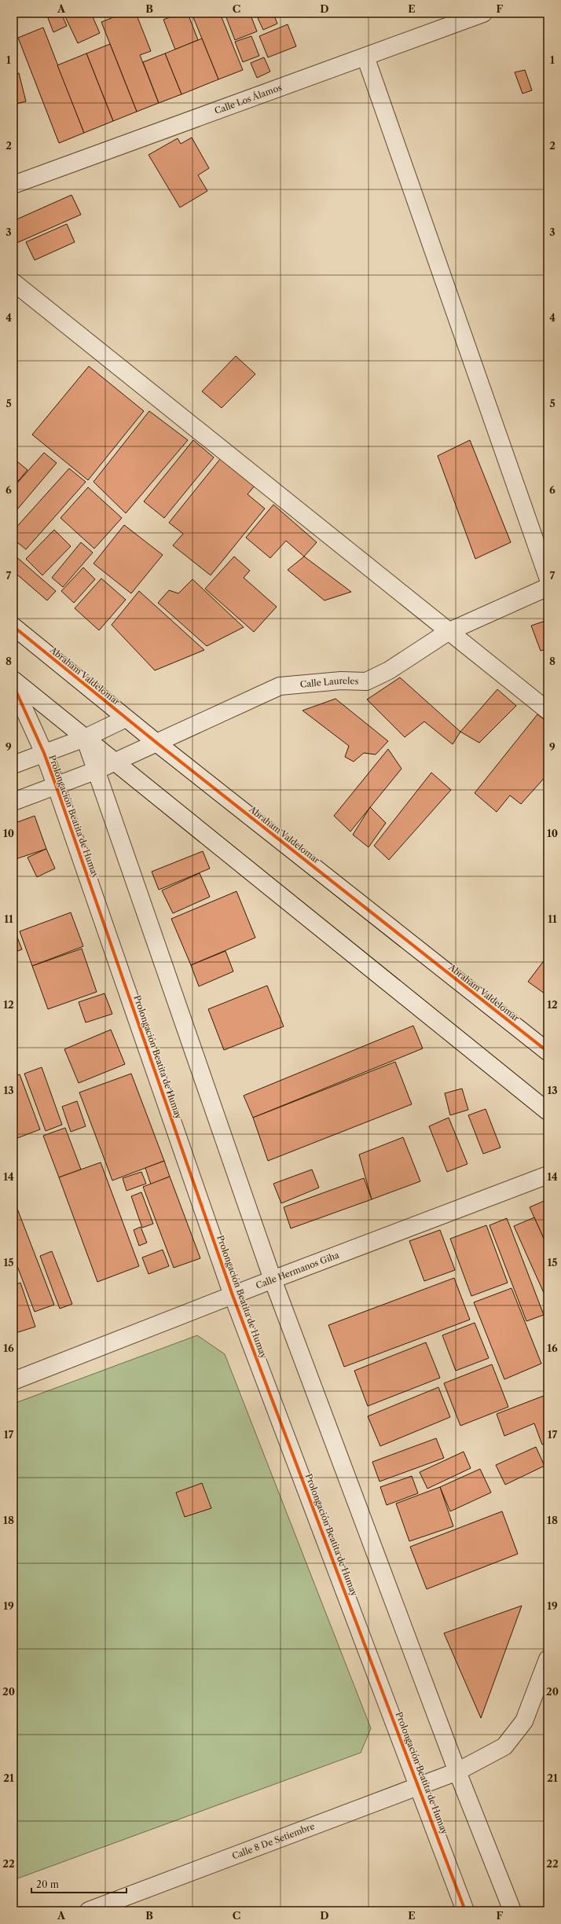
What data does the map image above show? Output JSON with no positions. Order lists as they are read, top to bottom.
{
  "streets": {
    "street": [
      "Calle Los Álamos",
      "Abraham Valdelomar",
      "Calle Laureles",
      "Prolongación Beatita de Humay",
      "Calle Hermanos Giha",
      "Calle 8 De Setiembre"
    ]
  },
  "crossings": [
    ["Abraham Valdelomar", "Calle Laureles"],
    ["Calle Laureles", "Prolongación Beatita de Humay"],
    ["Prolongación Beatita de Humay", "Calle Hermanos Giha"],
    ["Prolongación Beatita de Humay", "Calle 8 De Setiembre"]
  ],
  "scale_bar": "20 m",
  "grid": {
    "columns": [
      "A",
      "B",
      "C",
      "D",
      "E",
      "F"
    ],
    "rows": [
      "1",
      "2",
      "3",
      "4",
      "5",
      "6",
      "7",
      "8",
      "9",
      "10",
      "11",
      "12",
      "13",
      "14",
      "15",
      "16",
      "17",
      "18",
      "19",
      "20",
      "21",
      "22"
    ]
  }
}
